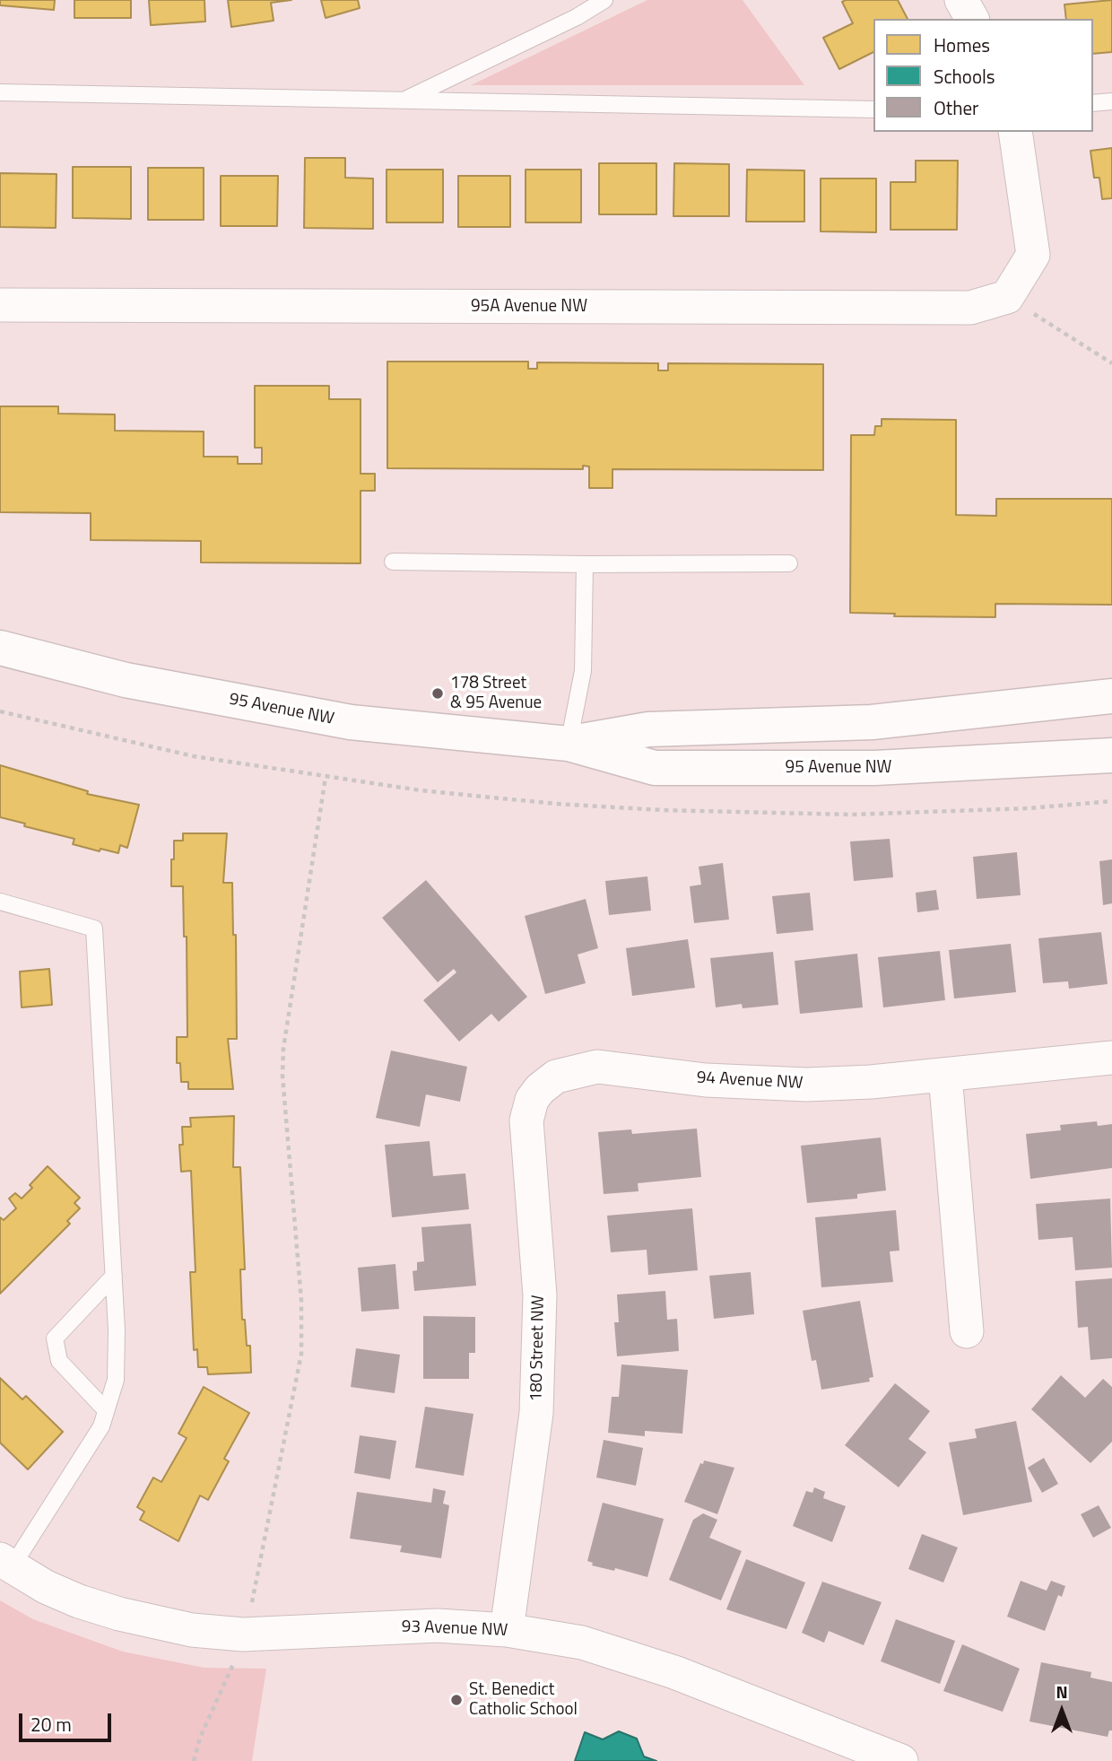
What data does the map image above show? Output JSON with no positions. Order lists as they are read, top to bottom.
{
  "streets": {
    "street": [
      "95A Avenue NW",
      "95 Avenue NW",
      "94 Avenue NW",
      "180 Street NW",
      "93 Avenue NW"
    ]
  },
  "crossings": [
    ["94 Avenue NW", "180 Street NW"],
    ["180 Street NW", "93 Avenue NW"]
  ],
  "places": ["178 Street & 95 Avenue", "St. Benedict Catholic School"],
  "legend": ["Homes", "Schools", "Other"],
  "scale_bar": "20 m",
  "north": "top"
}
